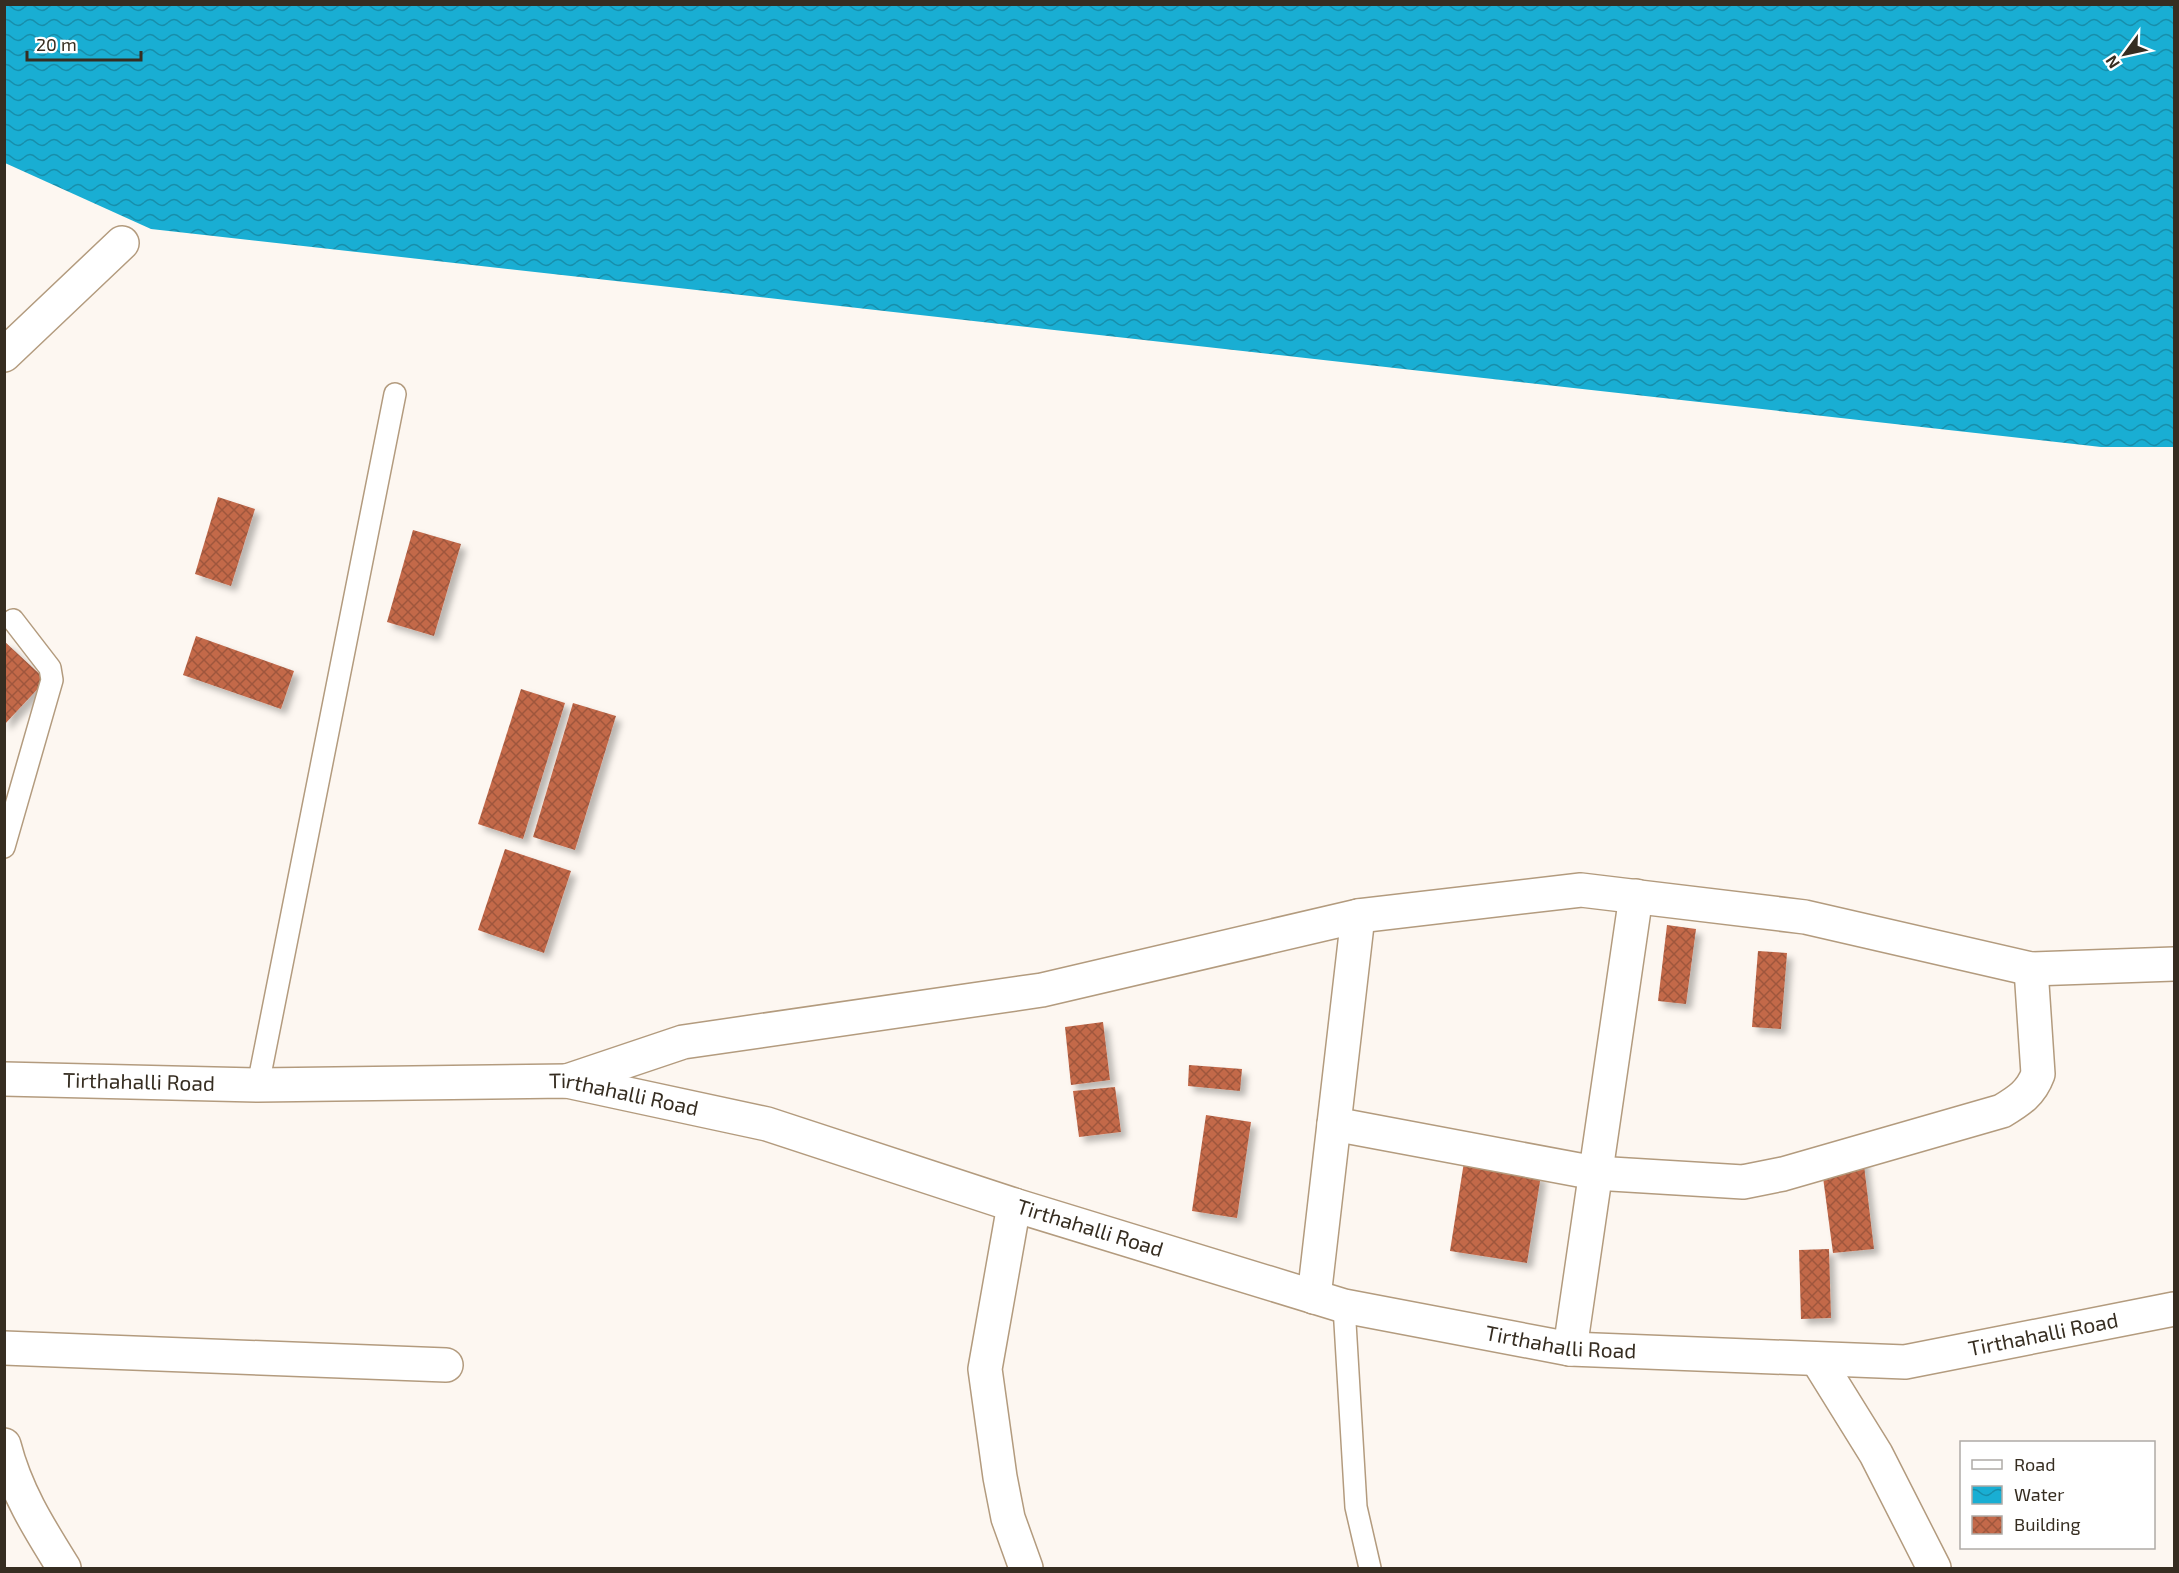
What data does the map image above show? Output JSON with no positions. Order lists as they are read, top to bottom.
{
  "streets": {
    "main road": ["Tirthahalli Road"]
  },
  "legend": ["Road", "Water", "Building"],
  "scale_bar": "20 m",
  "north": "bottom left"
}
